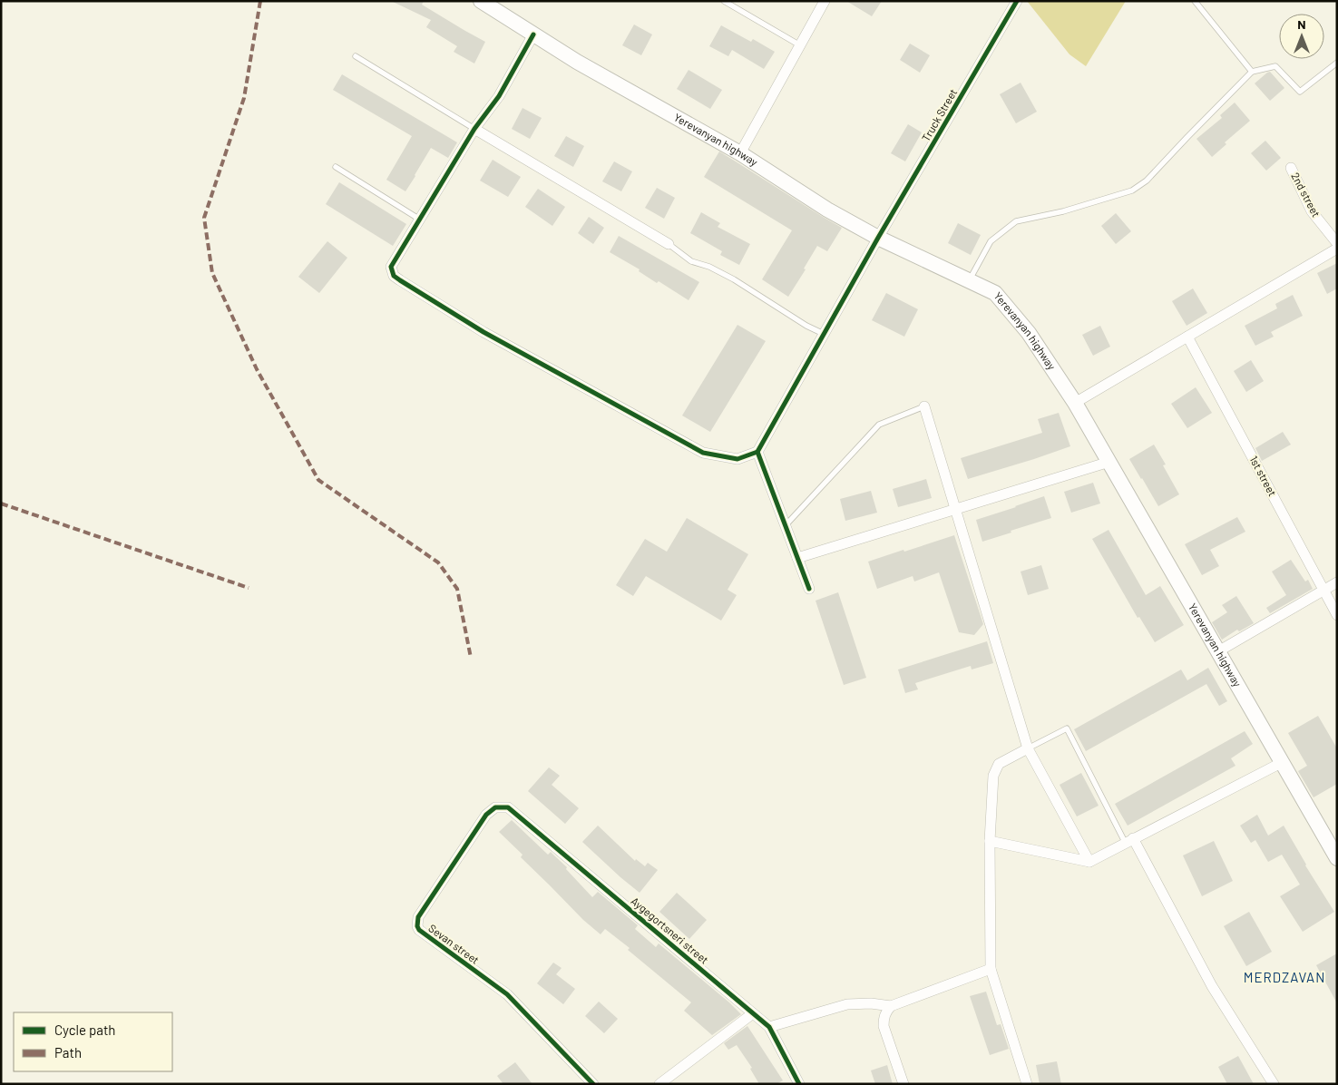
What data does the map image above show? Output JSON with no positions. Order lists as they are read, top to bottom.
{
  "streets": {
    "main road": ["Yerevanyan highway"],
    "street": [
      "Truck Street",
      "2nd street",
      "1st street",
      "Aygegortsneri street",
      "Sevan street"
    ]
  },
  "crossings": [
    ["Truck Street", "Yerevanyan highway"],
    ["Aygegortsneri street", "Sevan street"]
  ],
  "districts": ["MERDZAVAN"],
  "legend": ["Cycle path", "Path"],
  "north": "top"
}
